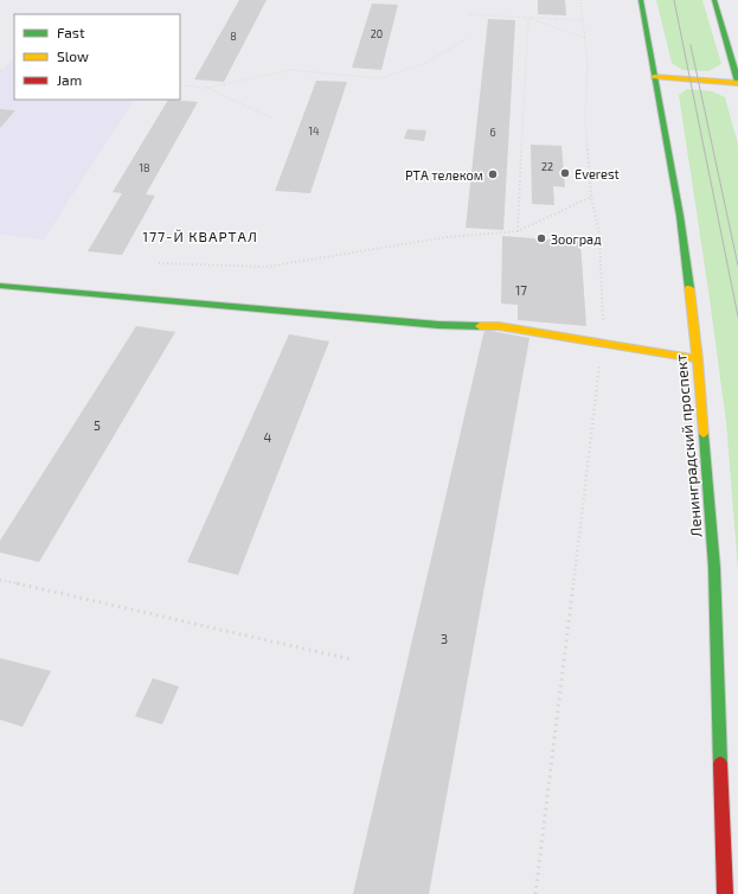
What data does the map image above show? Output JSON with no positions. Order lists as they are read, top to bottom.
{
  "streets": {
    "main road": ["Ленинградский проспект"]
  },
  "districts": ["177-Й КВАРТАЛ"],
  "places": ["Everest", "РТА телеком", "Зооград"],
  "house_numbers": [
    "20",
    "8",
    "14",
    "6",
    "22",
    "18",
    "17",
    "5",
    "4",
    "3"
  ],
  "legend": ["Fast", "Slow", "Jam"]
}
